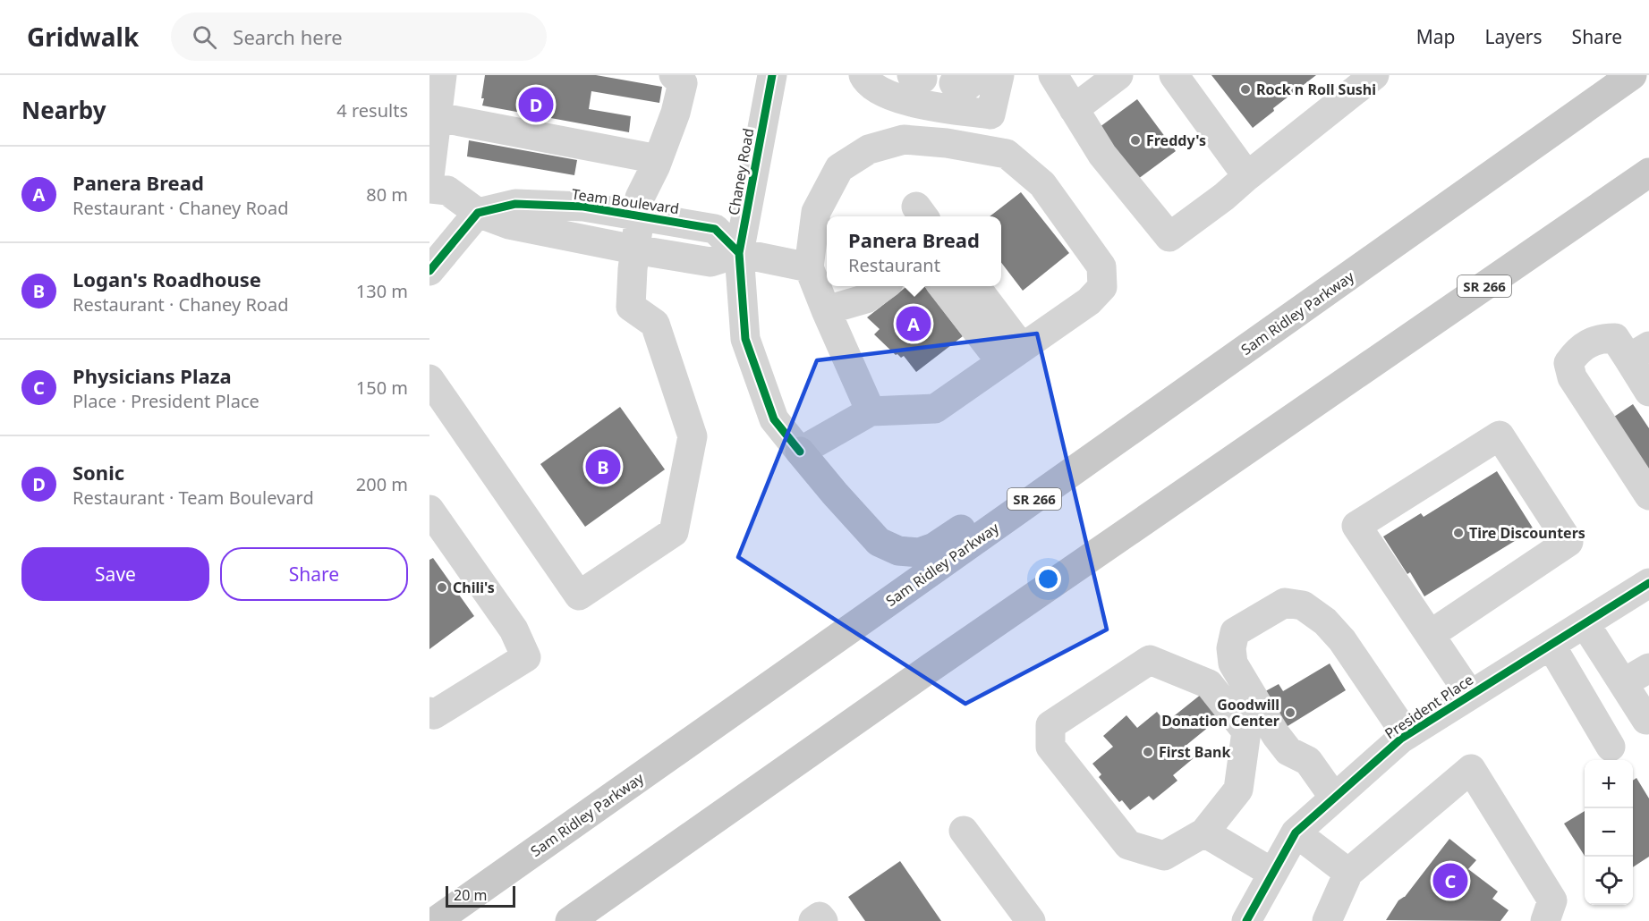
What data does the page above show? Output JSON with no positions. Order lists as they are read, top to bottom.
{
  "streets": {
    "main road": ["SR 266", "Sam Ridley Parkway"],
    "street": ["Chaney Road", "Team Boulevard", "President Place"]
  },
  "crossings": [
    ["Chaney Road", "Team Boulevard"]
  ],
  "places": [
    "Rock n Roll Sushi",
    "Freddy's",
    "Tire Discounters",
    "Chili's",
    "Goodwill Donation Center",
    "First Bank"
  ],
  "scale_bar": "20 m",
  "page": {
    "header": "Gridwalk",
    "search": "Search here",
    "nav": ["Map", "Layers", "Share"],
    "heading": ["Nearby", "4 results"],
    "pins": [
      "D",
      "A",
      "B",
      "C"
    ],
    "list": [
      {
        "mark": "A",
        "name": "Panera Bread",
        "note": "Restaurant · Chaney Road",
        "value": "80 m"
      },
      {
        "mark": "B",
        "name": "Logan's Roadhouse",
        "note": "Restaurant · Chaney Road",
        "value": "130 m"
      },
      {
        "mark": "C",
        "name": "Physicians Plaza",
        "note": "Place · President Place",
        "value": "150 m"
      },
      {
        "mark": "D",
        "name": "Sonic",
        "note": "Restaurant · Team Boulevard",
        "value": "200 m"
      }
    ],
    "popup": ["Panera Bread", "Restaurant"],
    "buttons": ["Save", "Share"],
    "map_buttons": ["+", "−"],
    "scale": "20 m"
  }
}
